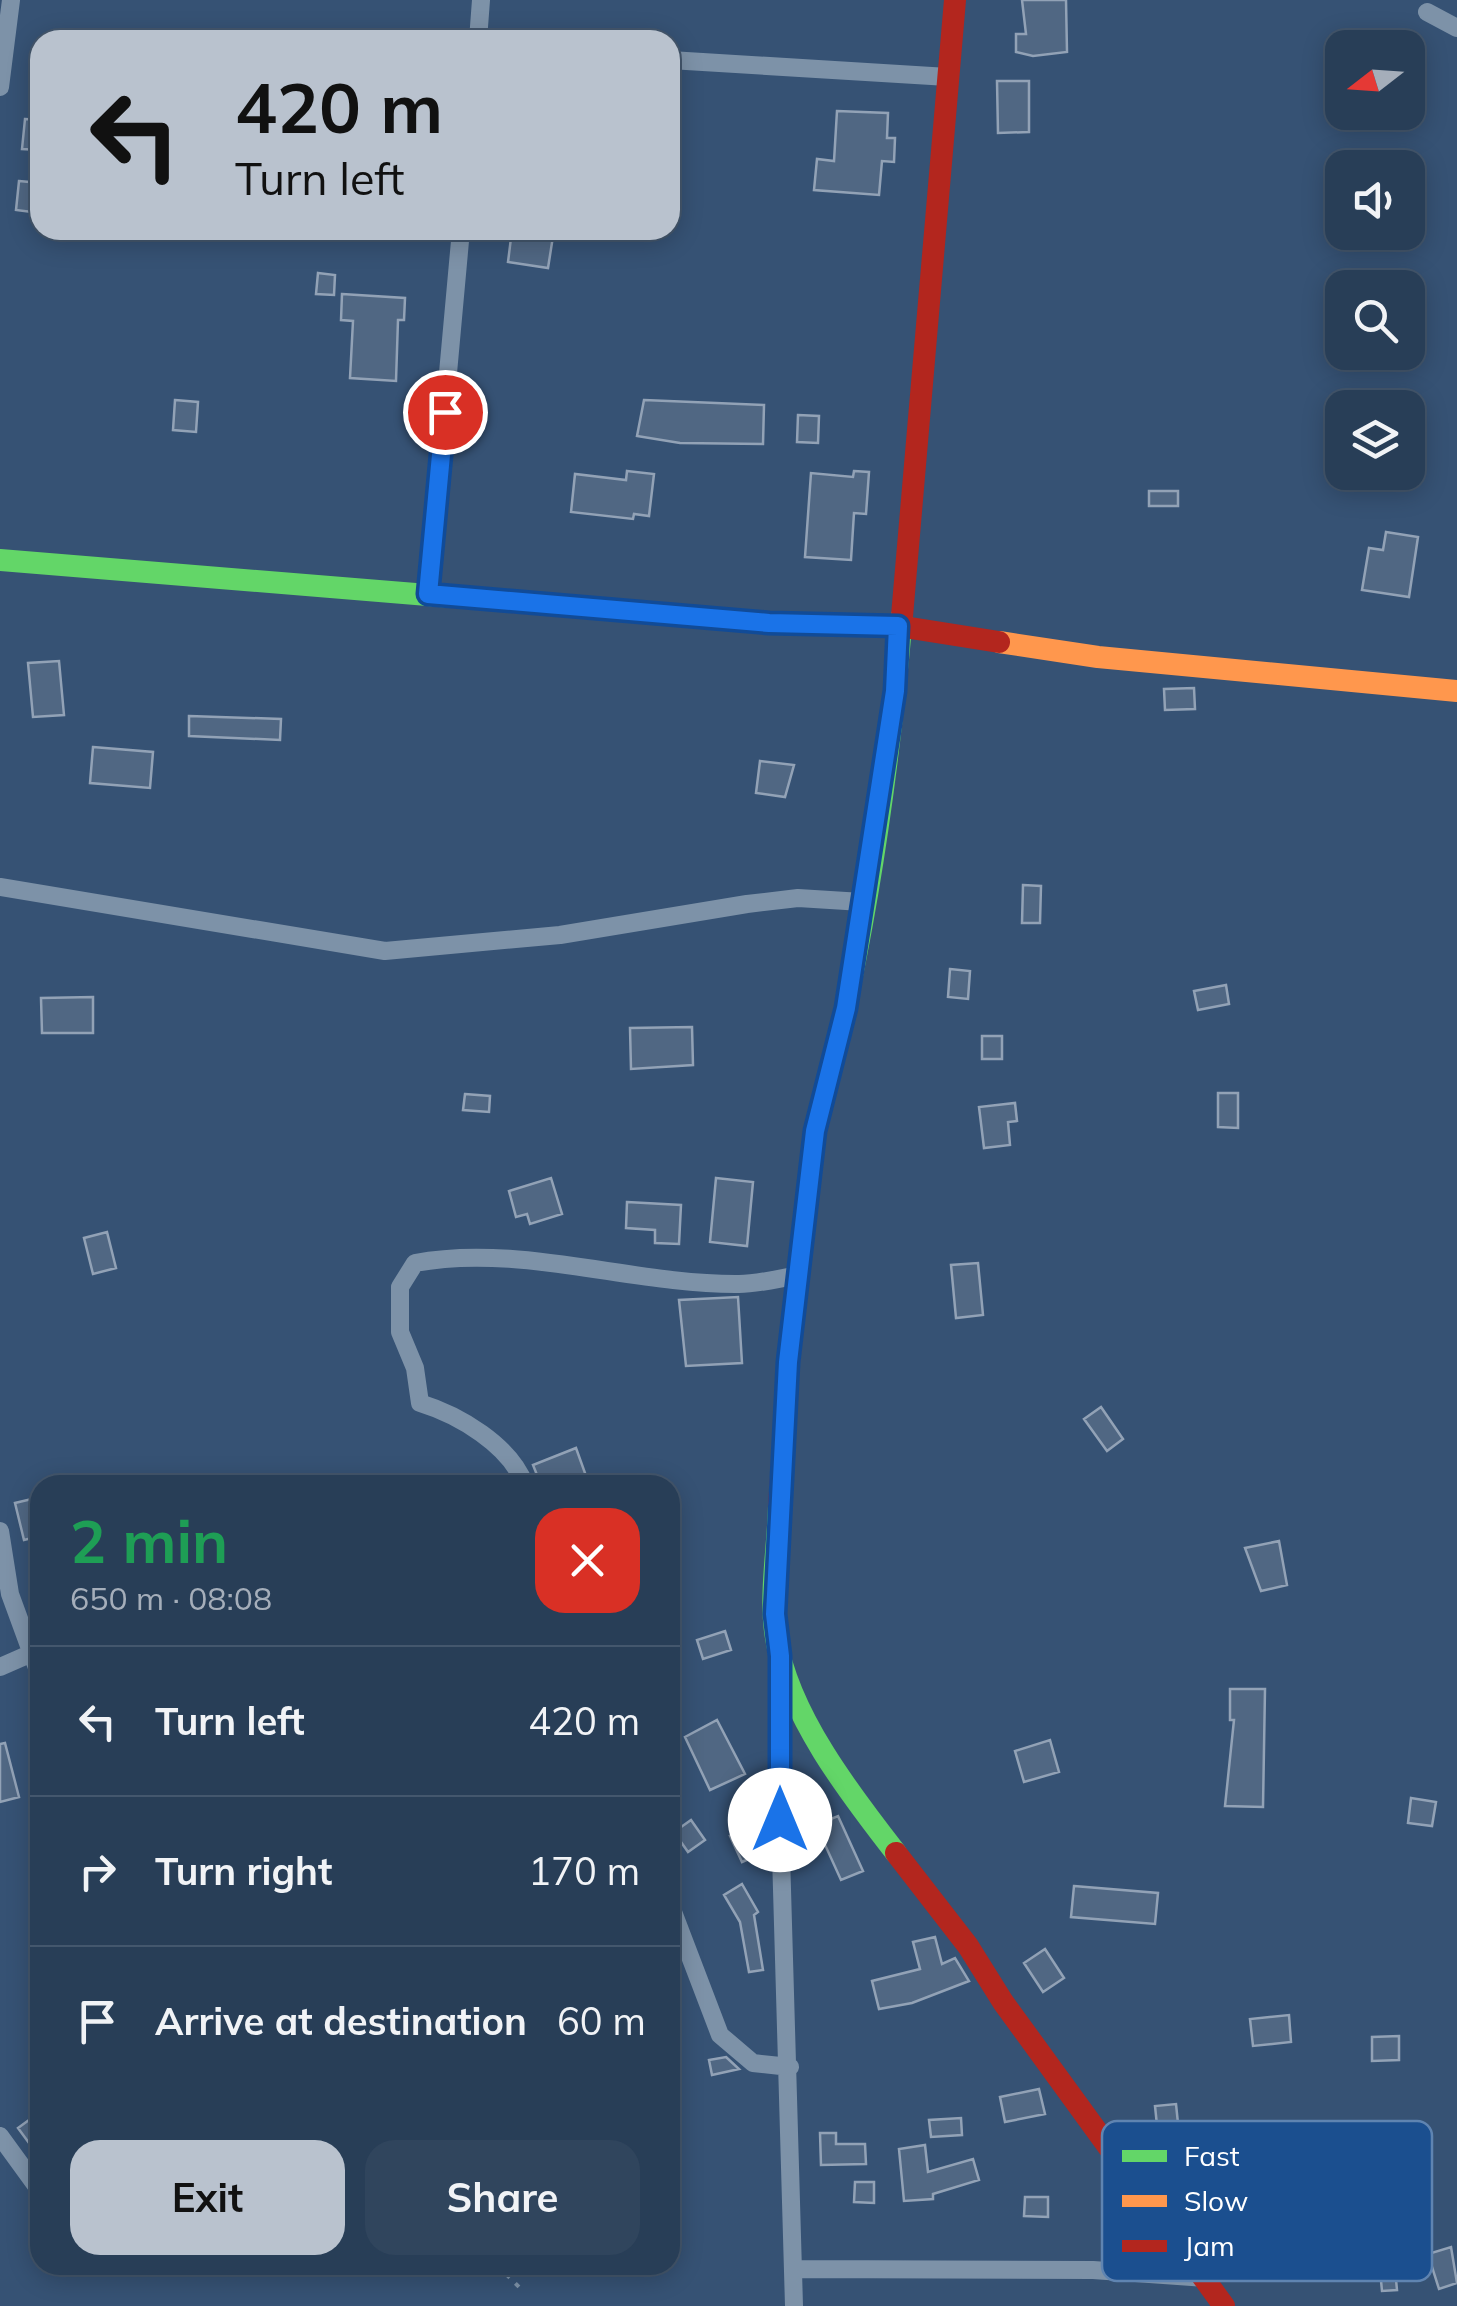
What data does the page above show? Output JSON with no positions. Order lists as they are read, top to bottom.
{
  "legend": ["Fast", "Slow", "Jam"],
  "north": "left",
  "page": {
    "turn": ["420 m", "Turn left"],
    "heading": ["2 min", "650 m · 08:08"],
    "list": [
      {
        "name": "Turn left",
        "value": "420 m"
      },
      {
        "name": "Turn right",
        "value": "170 m"
      },
      {
        "name": "Arrive at destination",
        "value": "60 m"
      }
    ],
    "buttons": ["Exit", "Share"]
  }
}
